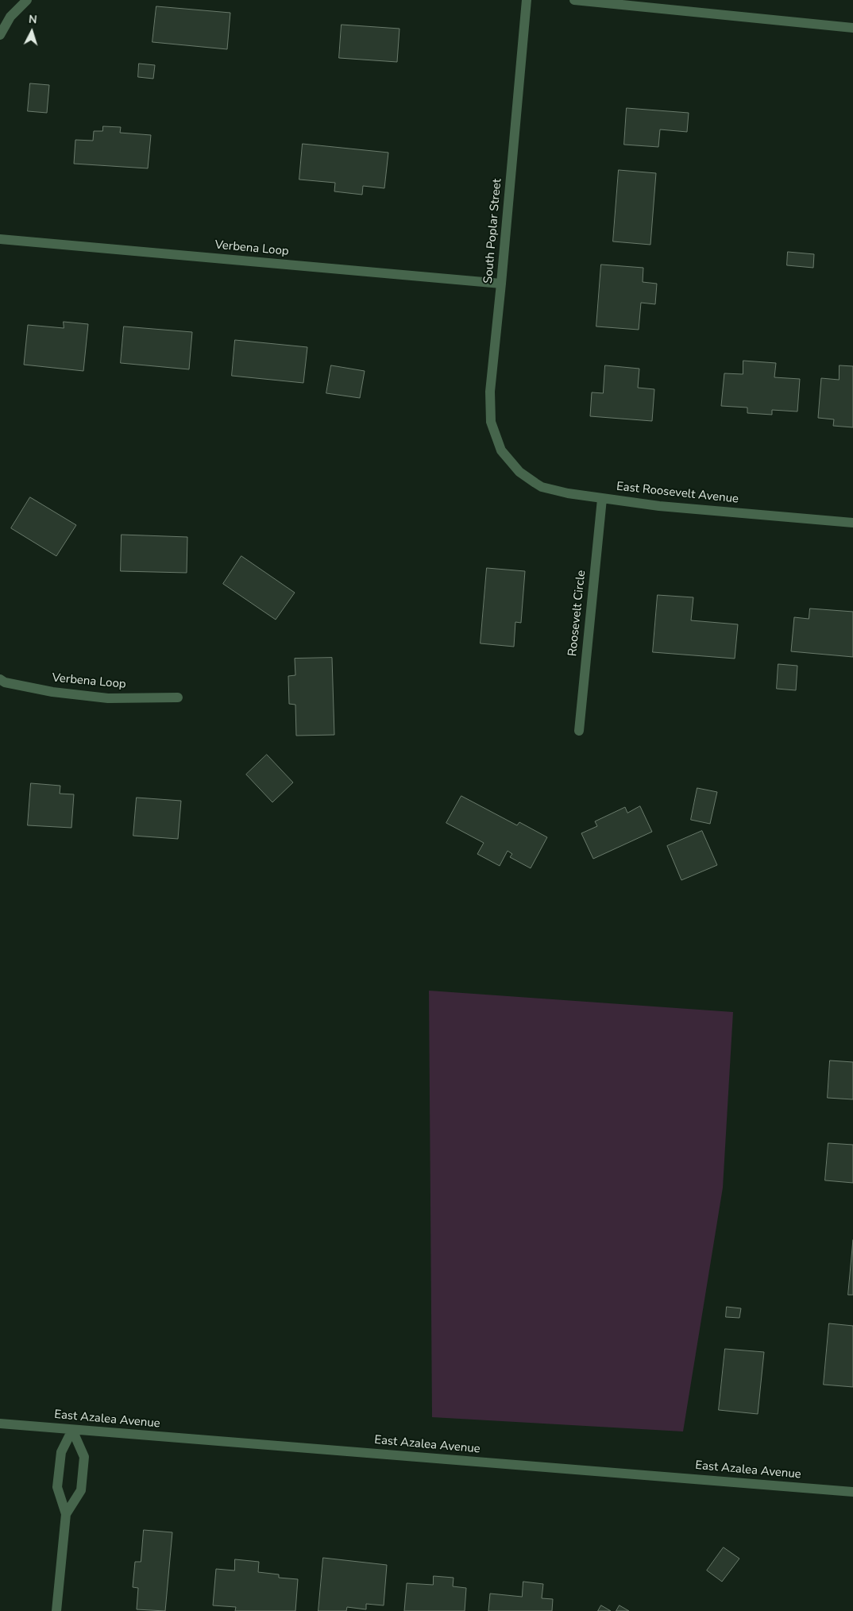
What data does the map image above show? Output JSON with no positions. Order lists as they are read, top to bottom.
{
  "streets": {
    "street": [
      "South Poplar Street",
      "Verbena Loop",
      "East Roosevelt Avenue",
      "Roosevelt Circle",
      "East Azalea Avenue"
    ]
  },
  "crossings": [
    ["South Poplar Street", "Verbena Loop"],
    ["South Poplar Street", "East Roosevelt Avenue"],
    ["East Roosevelt Avenue", "Roosevelt Circle"]
  ],
  "north": "top"
}
